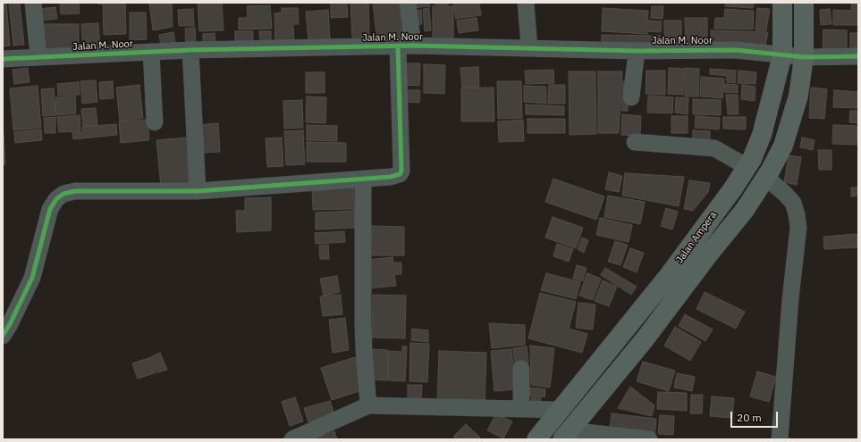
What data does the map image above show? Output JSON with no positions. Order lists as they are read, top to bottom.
{
  "streets": {
    "main road": ["Jalan Ampera"],
    "street": ["Jalan M. Noor"]
  },
  "crossings": [
    ["Jalan M. Noor", "Jalan Ampera"]
  ],
  "scale_bar": "20 m"
}
